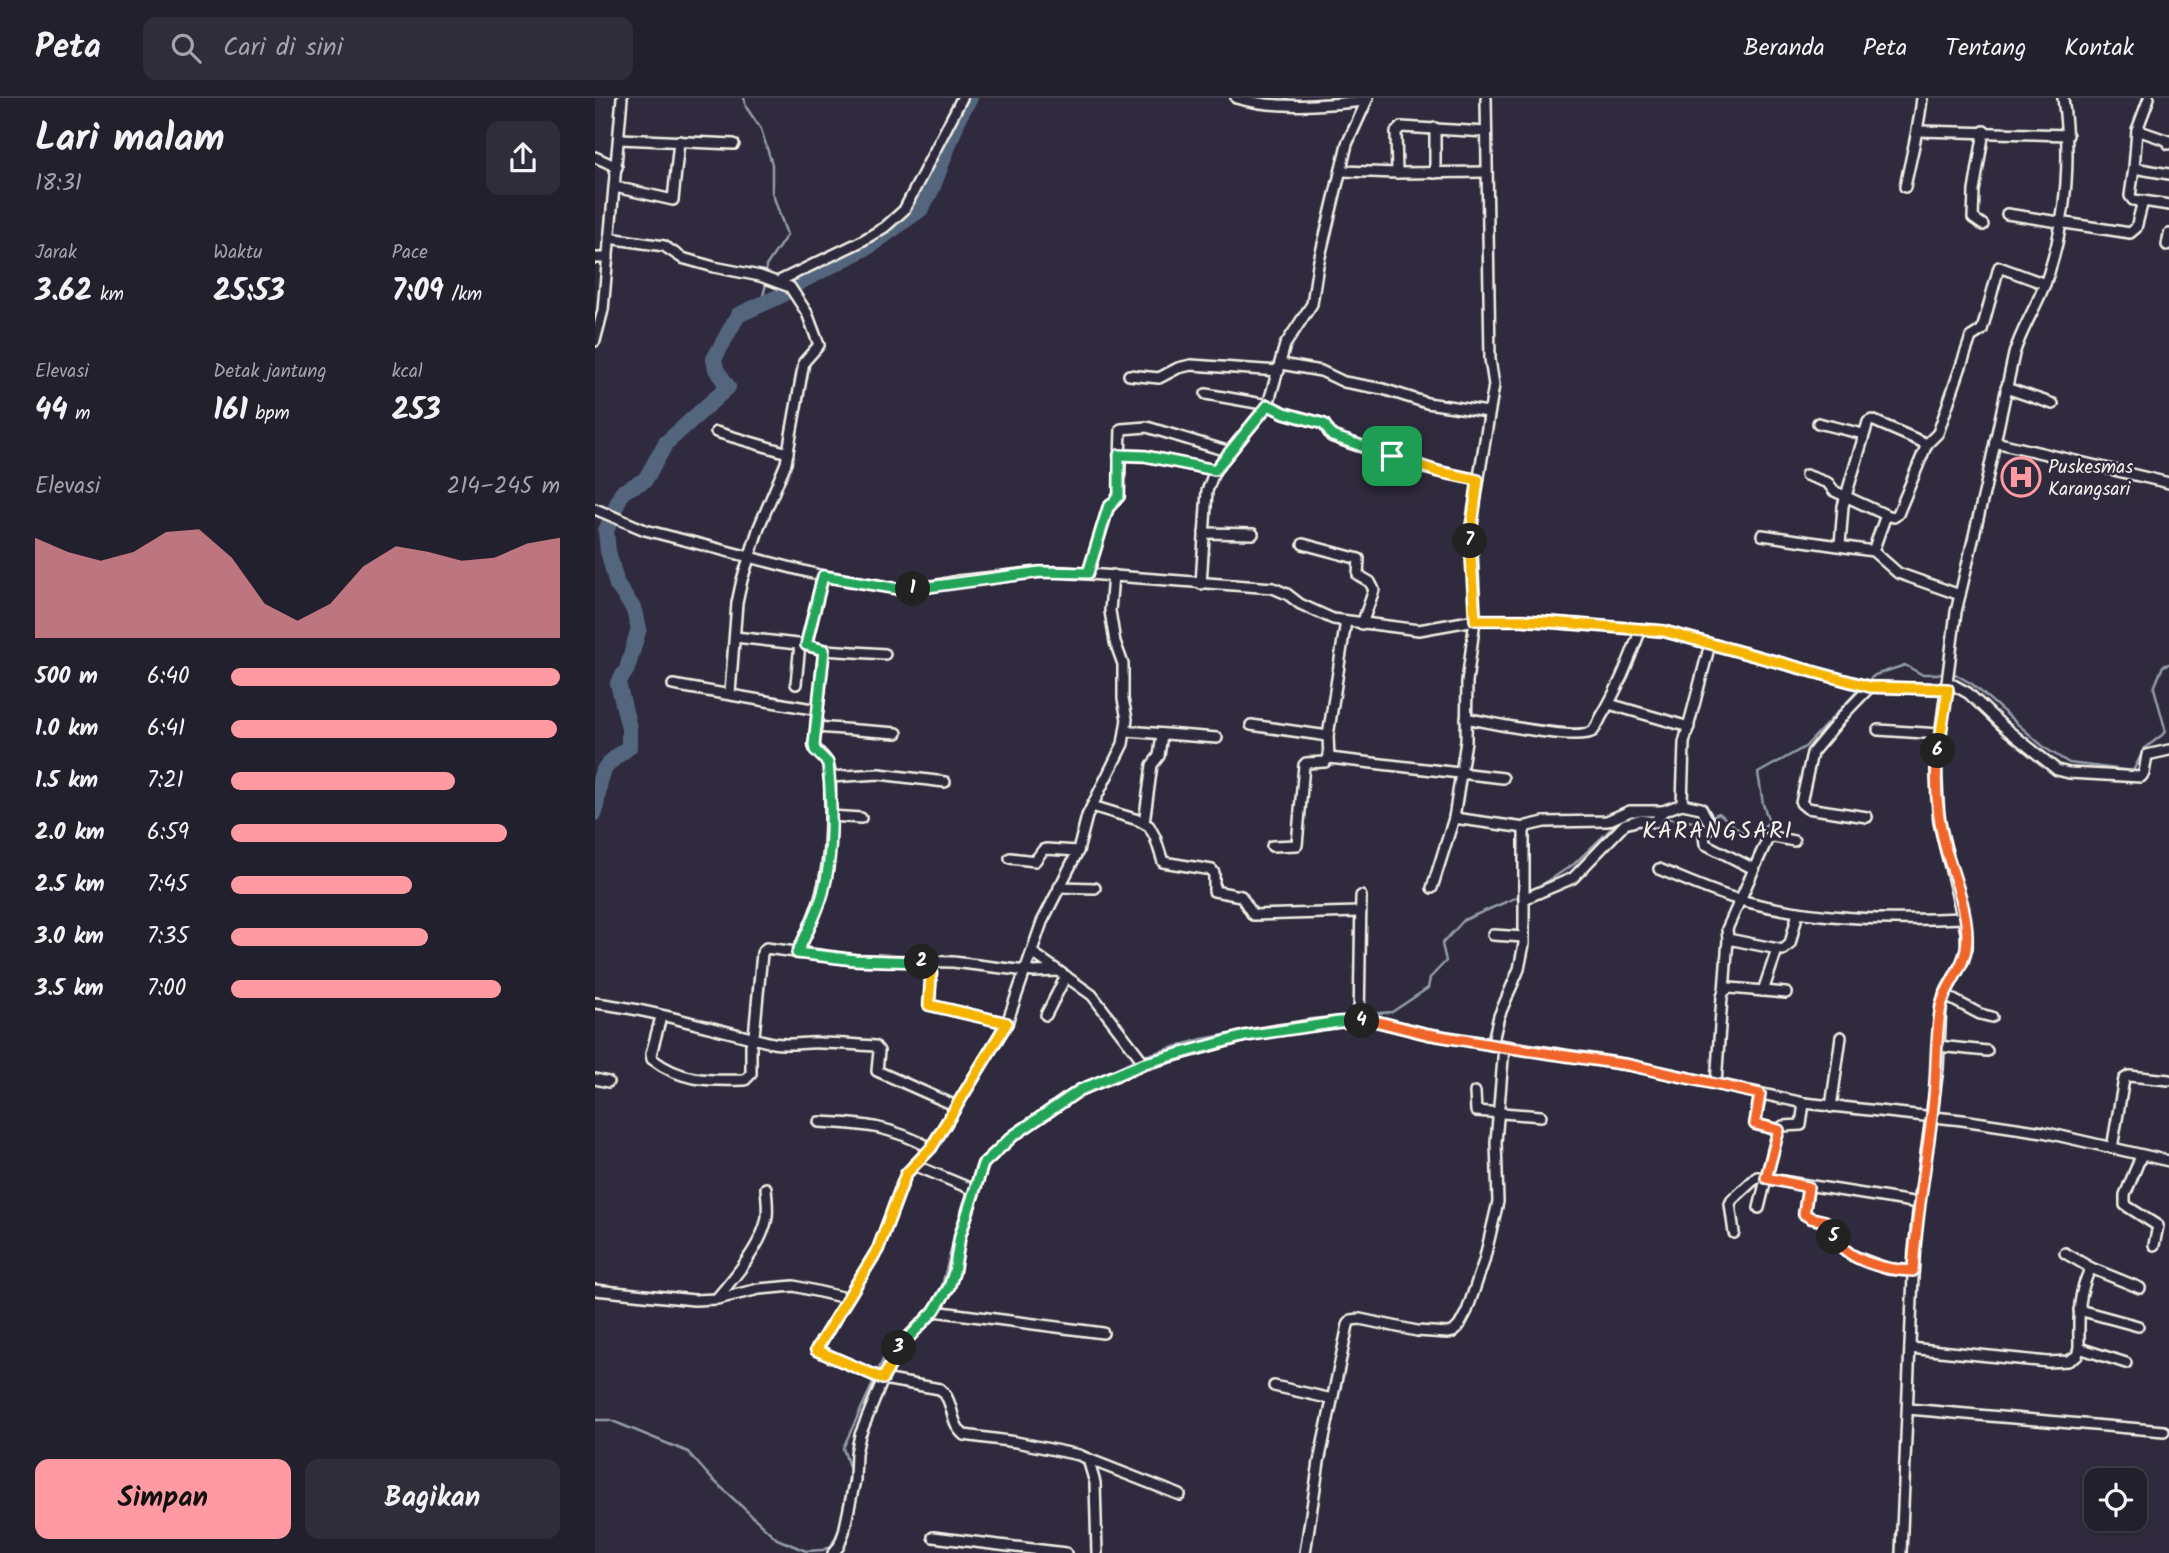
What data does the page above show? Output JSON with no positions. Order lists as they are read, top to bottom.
{
  "districts": ["KARANGSARI"],
  "places": {
    "hospital": ["Puskesmas Karangsari"]
  },
  "page": {
    "header": "Peta",
    "search": "Cari di sini",
    "nav": [
      "Beranda",
      "Peta",
      "Tentang",
      "Kontak"
    ],
    "heading": ["Lari malam", "18:31"],
    "stats": [
      ["Jarak", "3.62 km"],
      ["Waktu", "25:53"],
      ["Pace", "7:09 /km"],
      ["Elevasi", "44 m"],
      ["Detak jantung", "161 bpm"],
      ["kcal", "253"]
    ],
    "chart": ["Elevasi", "214–245 m"],
    "pins": [
      "7",
      "1",
      "6",
      "2",
      "4",
      "5",
      "3"
    ],
    "list": [
      {
        "name": "500 m",
        "note": "6:40"
      },
      {
        "name": "1.0 km",
        "note": "6:41"
      },
      {
        "name": "1.5 km",
        "note": "7:21"
      },
      {
        "name": "2.0 km",
        "note": "6:59"
      },
      {
        "name": "2.5 km",
        "note": "7:45"
      },
      {
        "name": "3.0 km",
        "note": "7:35"
      },
      {
        "name": "3.5 km",
        "note": "7:00"
      }
    ],
    "buttons": ["Simpan", "Bagikan"]
  }
}
